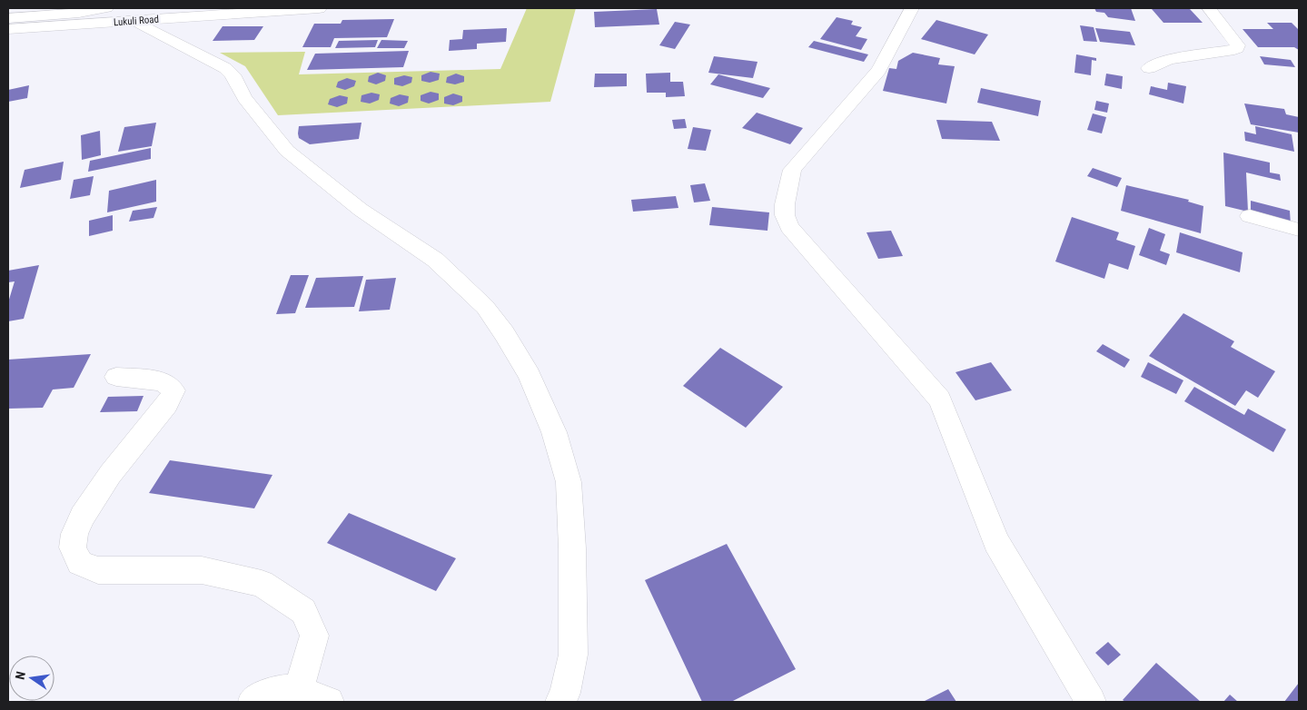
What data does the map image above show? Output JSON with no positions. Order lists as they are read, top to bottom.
{
  "streets": {
    "street": ["Lukuli Road"]
  },
  "north": "left"
}
